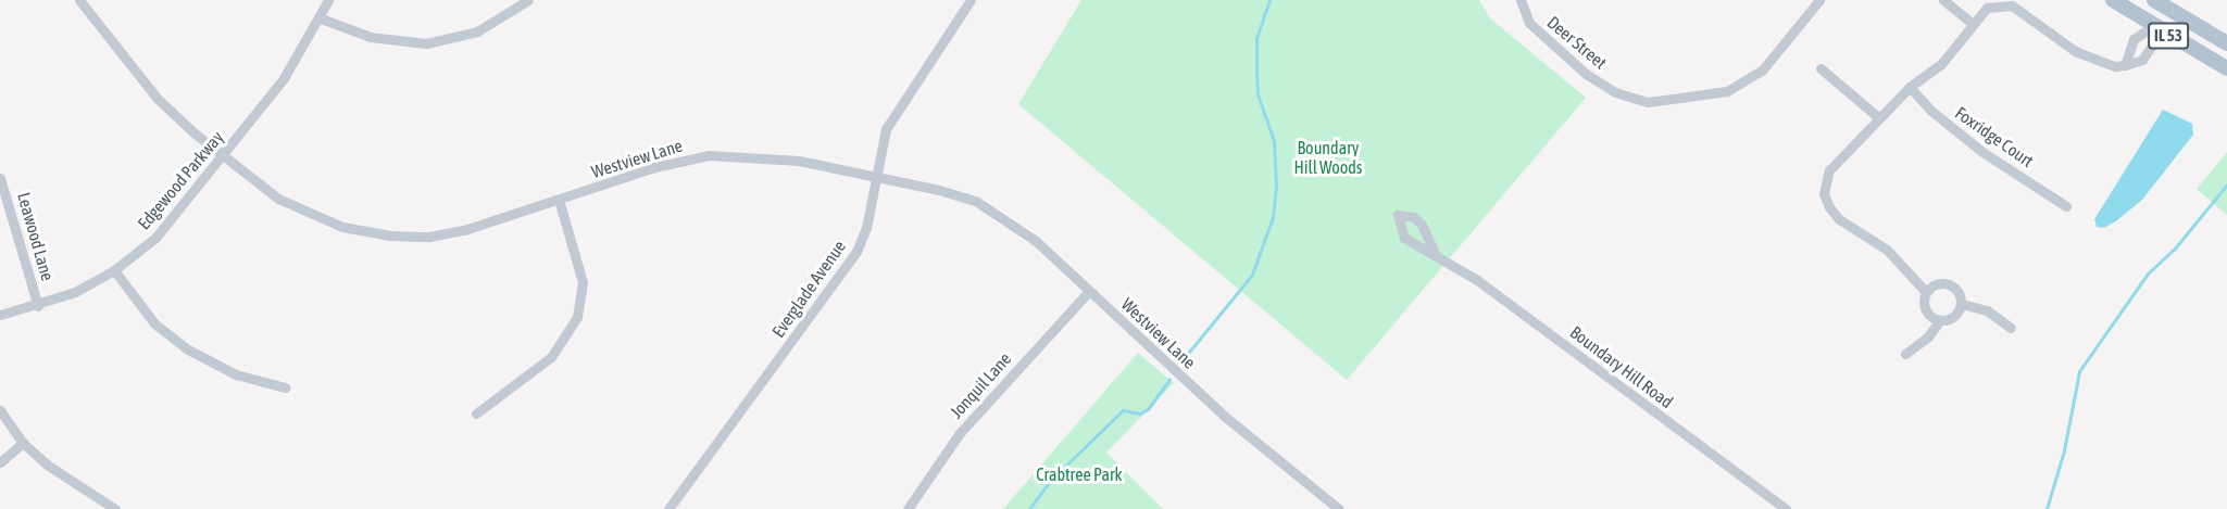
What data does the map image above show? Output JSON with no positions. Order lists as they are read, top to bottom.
{
  "streets": {
    "main road": ["IL 53"],
    "street": [
      "Deer Street",
      "Foxridge Court",
      "Westview Lane",
      "Edgewood Parkway",
      "Leawood Lane",
      "Everglade Avenue",
      "Boundary Hill Road",
      "Jonquil Lane"
    ]
  },
  "crossings": [
    ["Westview Lane", "Edgewood Parkway"],
    ["Westview Lane", "Everglade Avenue"],
    ["Westview Lane", "Jonquil Lane"],
    ["Edgewood Parkway", "Leawood Lane"]
  ],
  "parks": ["Boundary Hill Woods", "Crabtree Park"]
}
